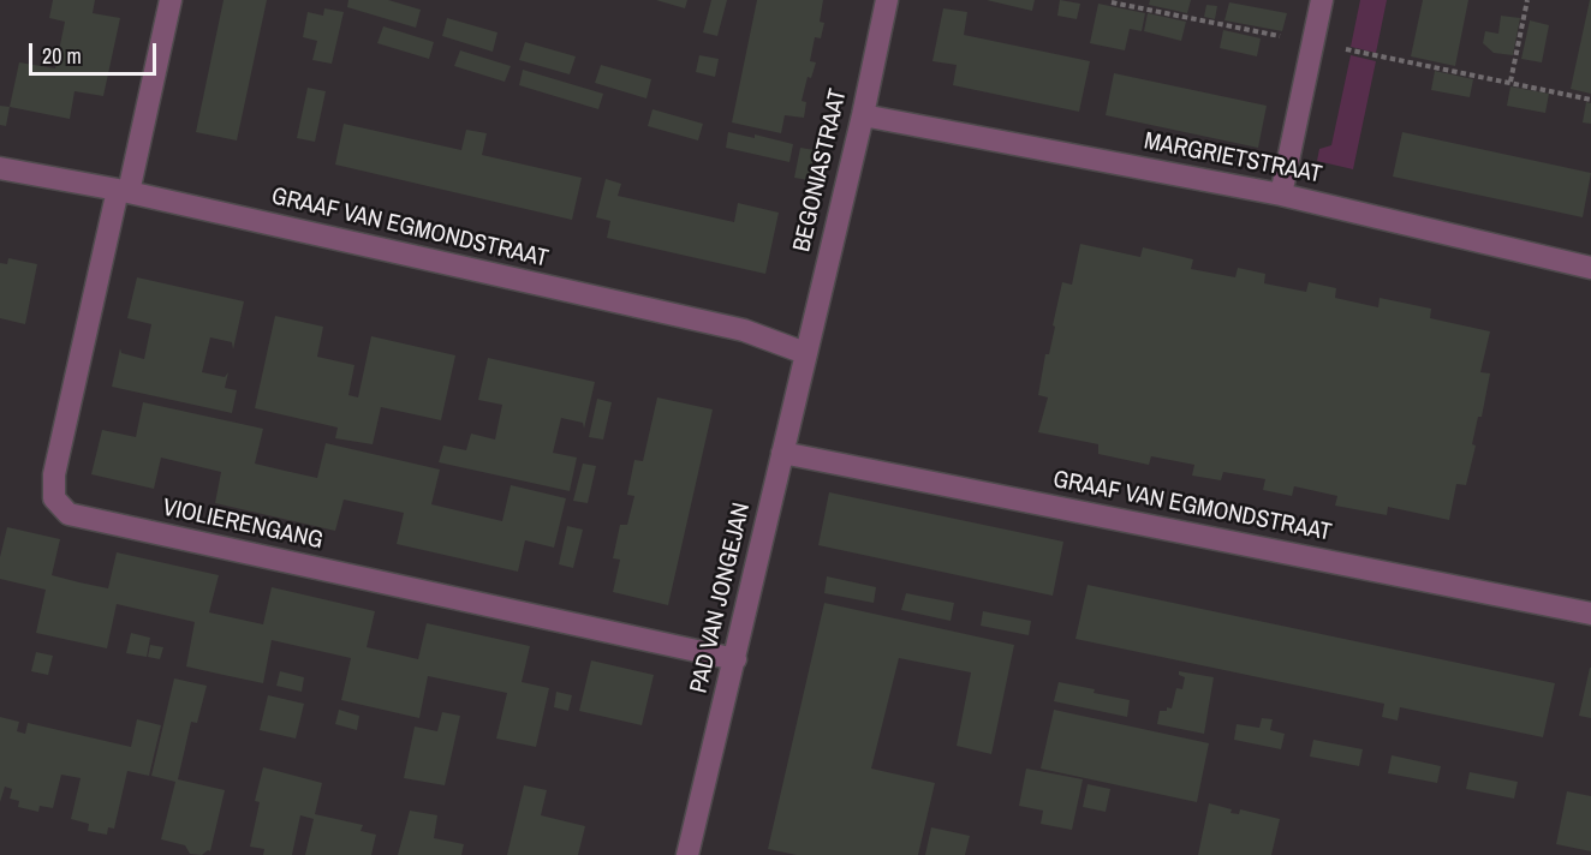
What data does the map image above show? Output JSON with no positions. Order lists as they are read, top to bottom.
{
  "streets": {
    "street": [
      "MARGRIETSTRAAT",
      "BEGONIASTRAAT",
      "GRAAF VAN EGMONDSTRAAT",
      "VIOLIERENGANG",
      "PAD VAN JONGEJAN"
    ]
  },
  "crossings": [
    ["MARGRIETSTRAAT", "BEGONIASTRAAT"],
    ["BEGONIASTRAAT", "GRAAF VAN EGMONDSTRAAT"],
    ["BEGONIASTRAAT", "PAD VAN JONGEJAN"],
    ["GRAAF VAN EGMONDSTRAAT", "VIOLIERENGANG"],
    ["GRAAF VAN EGMONDSTRAAT", "PAD VAN JONGEJAN"],
    ["VIOLIERENGANG", "PAD VAN JONGEJAN"]
  ],
  "scale_bar": "20 m"
}
